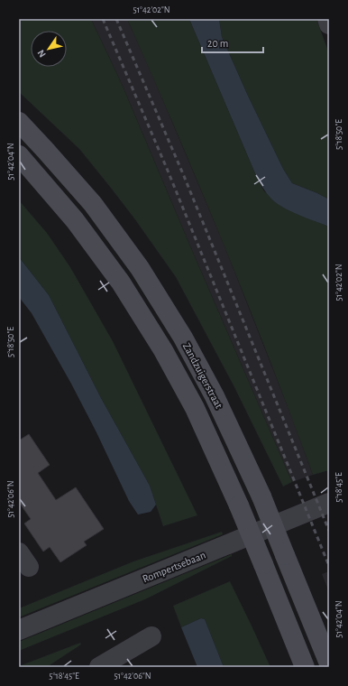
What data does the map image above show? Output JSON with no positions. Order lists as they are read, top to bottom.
{
  "streets": {
    "main road": ["Zandzuigerstraat"],
    "street": ["Rompertsebaan"]
  },
  "scale_bar": "20 m",
  "north": "bottom left",
  "coordinates": [
    "51°42'02\"N",
    "5°18'50\"E",
    "51°42'04\"N",
    "5°18'45\"E",
    "51°42'06\"N"
  ]
}
